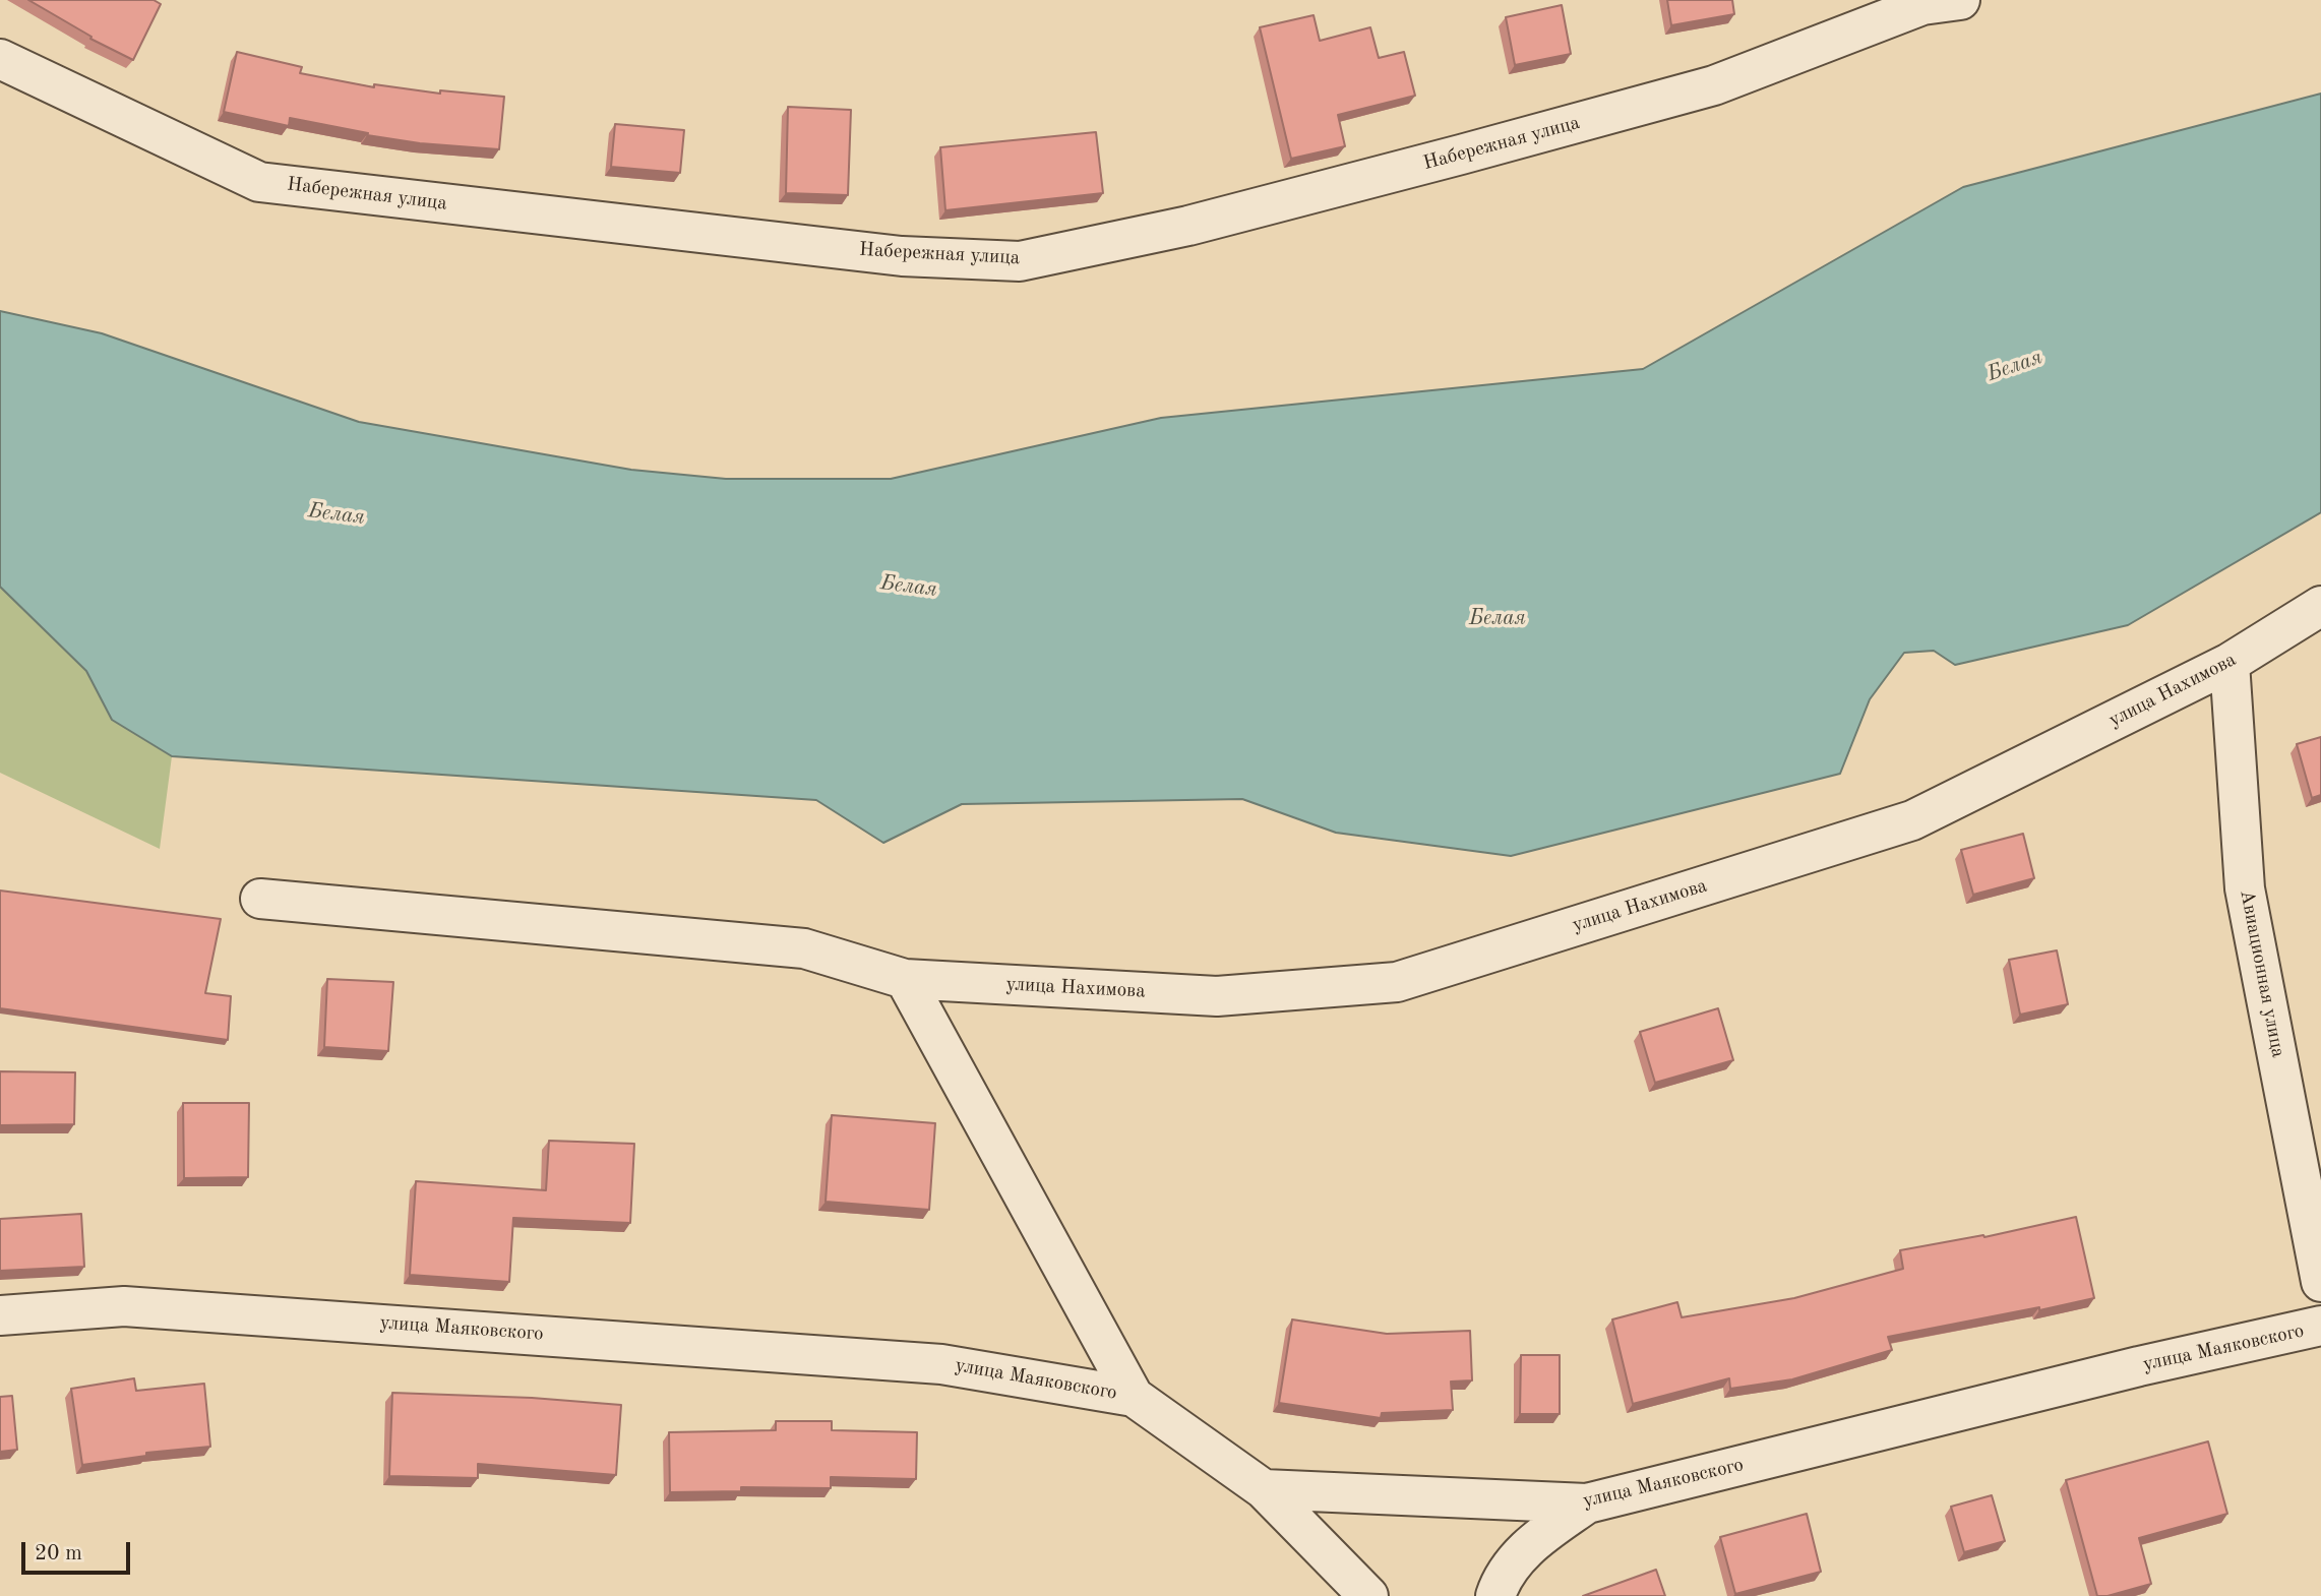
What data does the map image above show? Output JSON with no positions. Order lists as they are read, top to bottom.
{
  "streets": {
    "street": [
      "Набережная улица",
      "улица Нахимова",
      "Авиационная улица",
      "улица Маяковского"
    ]
  },
  "crossings": [
    ["улица Нахимова", "Авиационная улица"]
  ],
  "water": ["Белая"],
  "scale_bar": "20 m"
}
